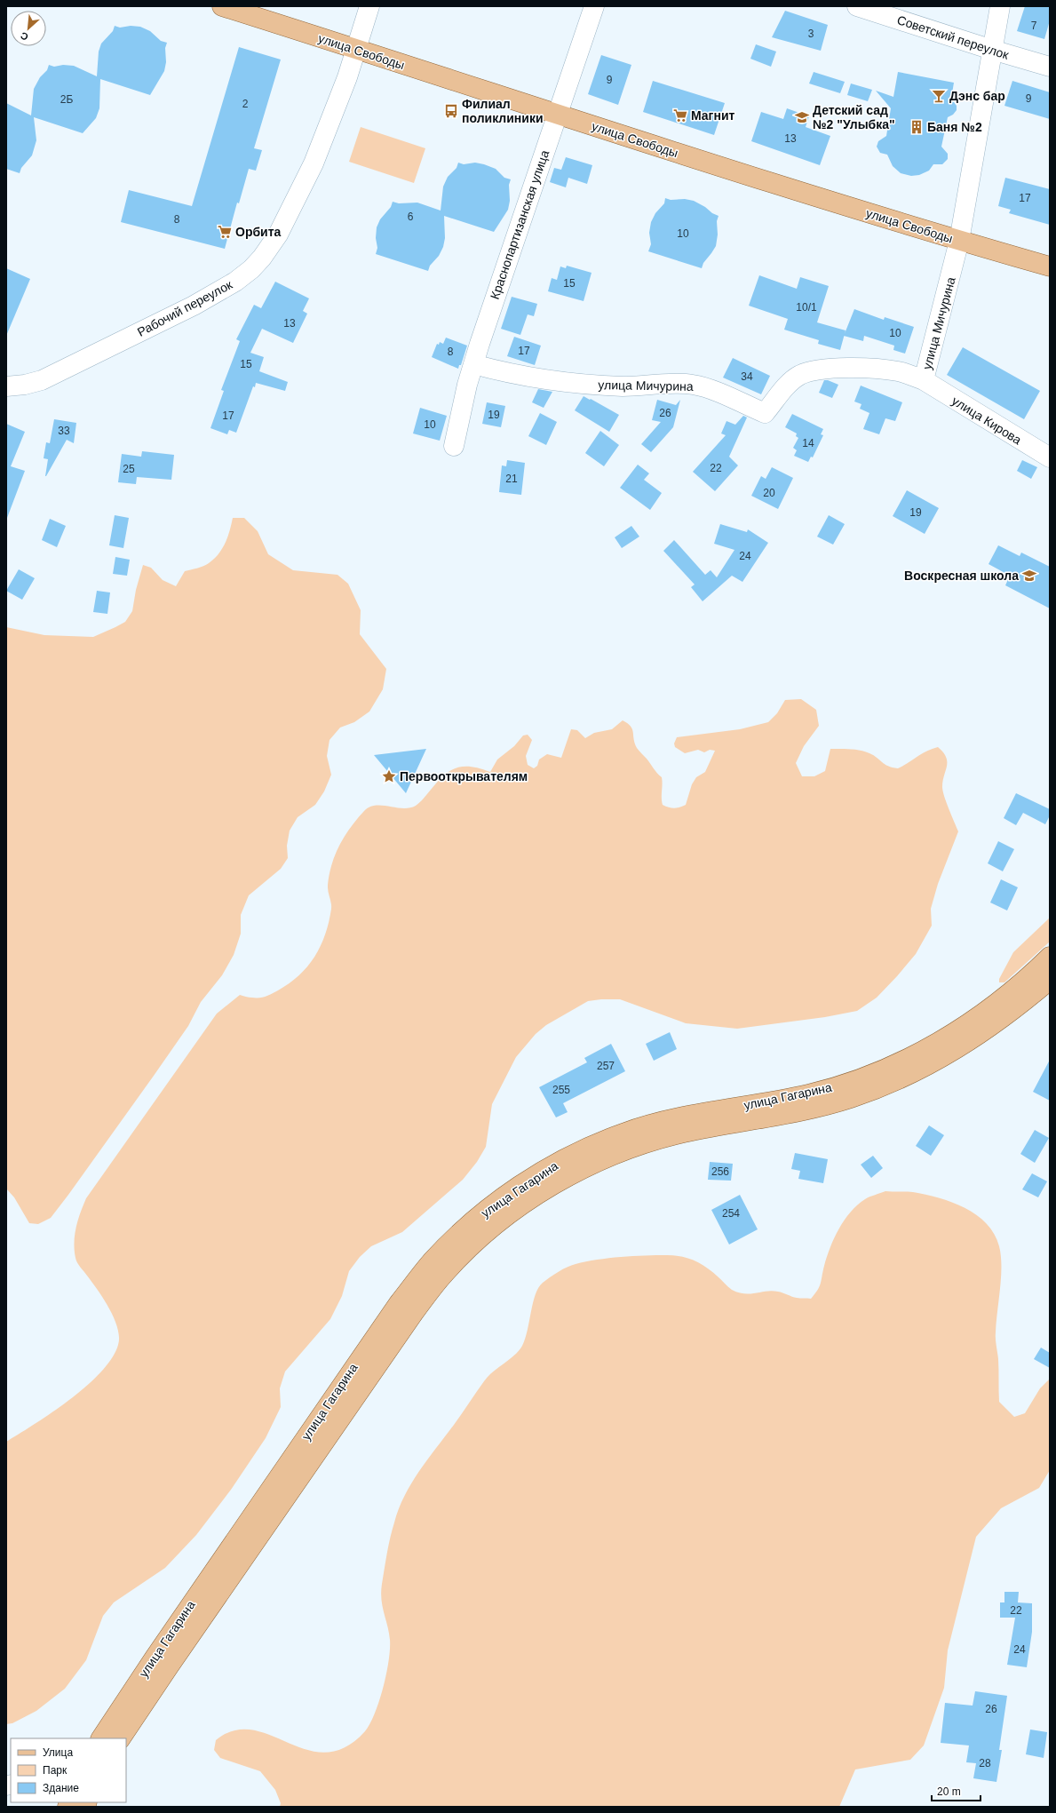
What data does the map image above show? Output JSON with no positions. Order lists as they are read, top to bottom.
{
  "streets": {
    "main road": ["улица Свободы", "улица Гагарина"],
    "street": [
      "Советский переулок",
      "Краснопартизанская улица",
      "Рабочий переулок",
      "улица Мичурина",
      "улица Кирова"
    ]
  },
  "crossings": [
    ["Советский переулок", "улица Мичурина"],
    ["улица Свободы", "Краснопартизанская улица"],
    ["улица Свободы", "Рабочий переулок"],
    ["улица Свободы", "улица Мичурина"],
    ["Краснопартизанская улица", "улица Мичурина"],
    ["улица Мичурина", "улица Кирова"]
  ],
  "places": {
    "bar": ["Дэнс бар"],
    "bus stop": ["Филиал поликлиники"],
    "supermarket": ["Магнит", "Орбита"],
    "school or university": ["Детский сад №2 \"Улыбка\"", "Воскресная школа"],
    "building": ["Баня №2"],
    "place": ["Первооткрывателям"]
  },
  "house_numbers": [
    "7",
    "3",
    "9",
    "9",
    "2Б",
    "2",
    "13",
    "17",
    "6",
    "8",
    "10",
    "15",
    "10/1",
    "13",
    "10",
    "17",
    "8",
    "15",
    "34",
    "26",
    "19",
    "17",
    "10",
    "33",
    "14",
    "22",
    "25",
    "21",
    "20",
    "19",
    "24",
    "257",
    "255",
    "256",
    "254",
    "22",
    "24",
    "26",
    "28"
  ],
  "legend": ["Улица", "Парк", "Здание"],
  "scale_bar": "20 m",
  "north": "bottom left"
}
